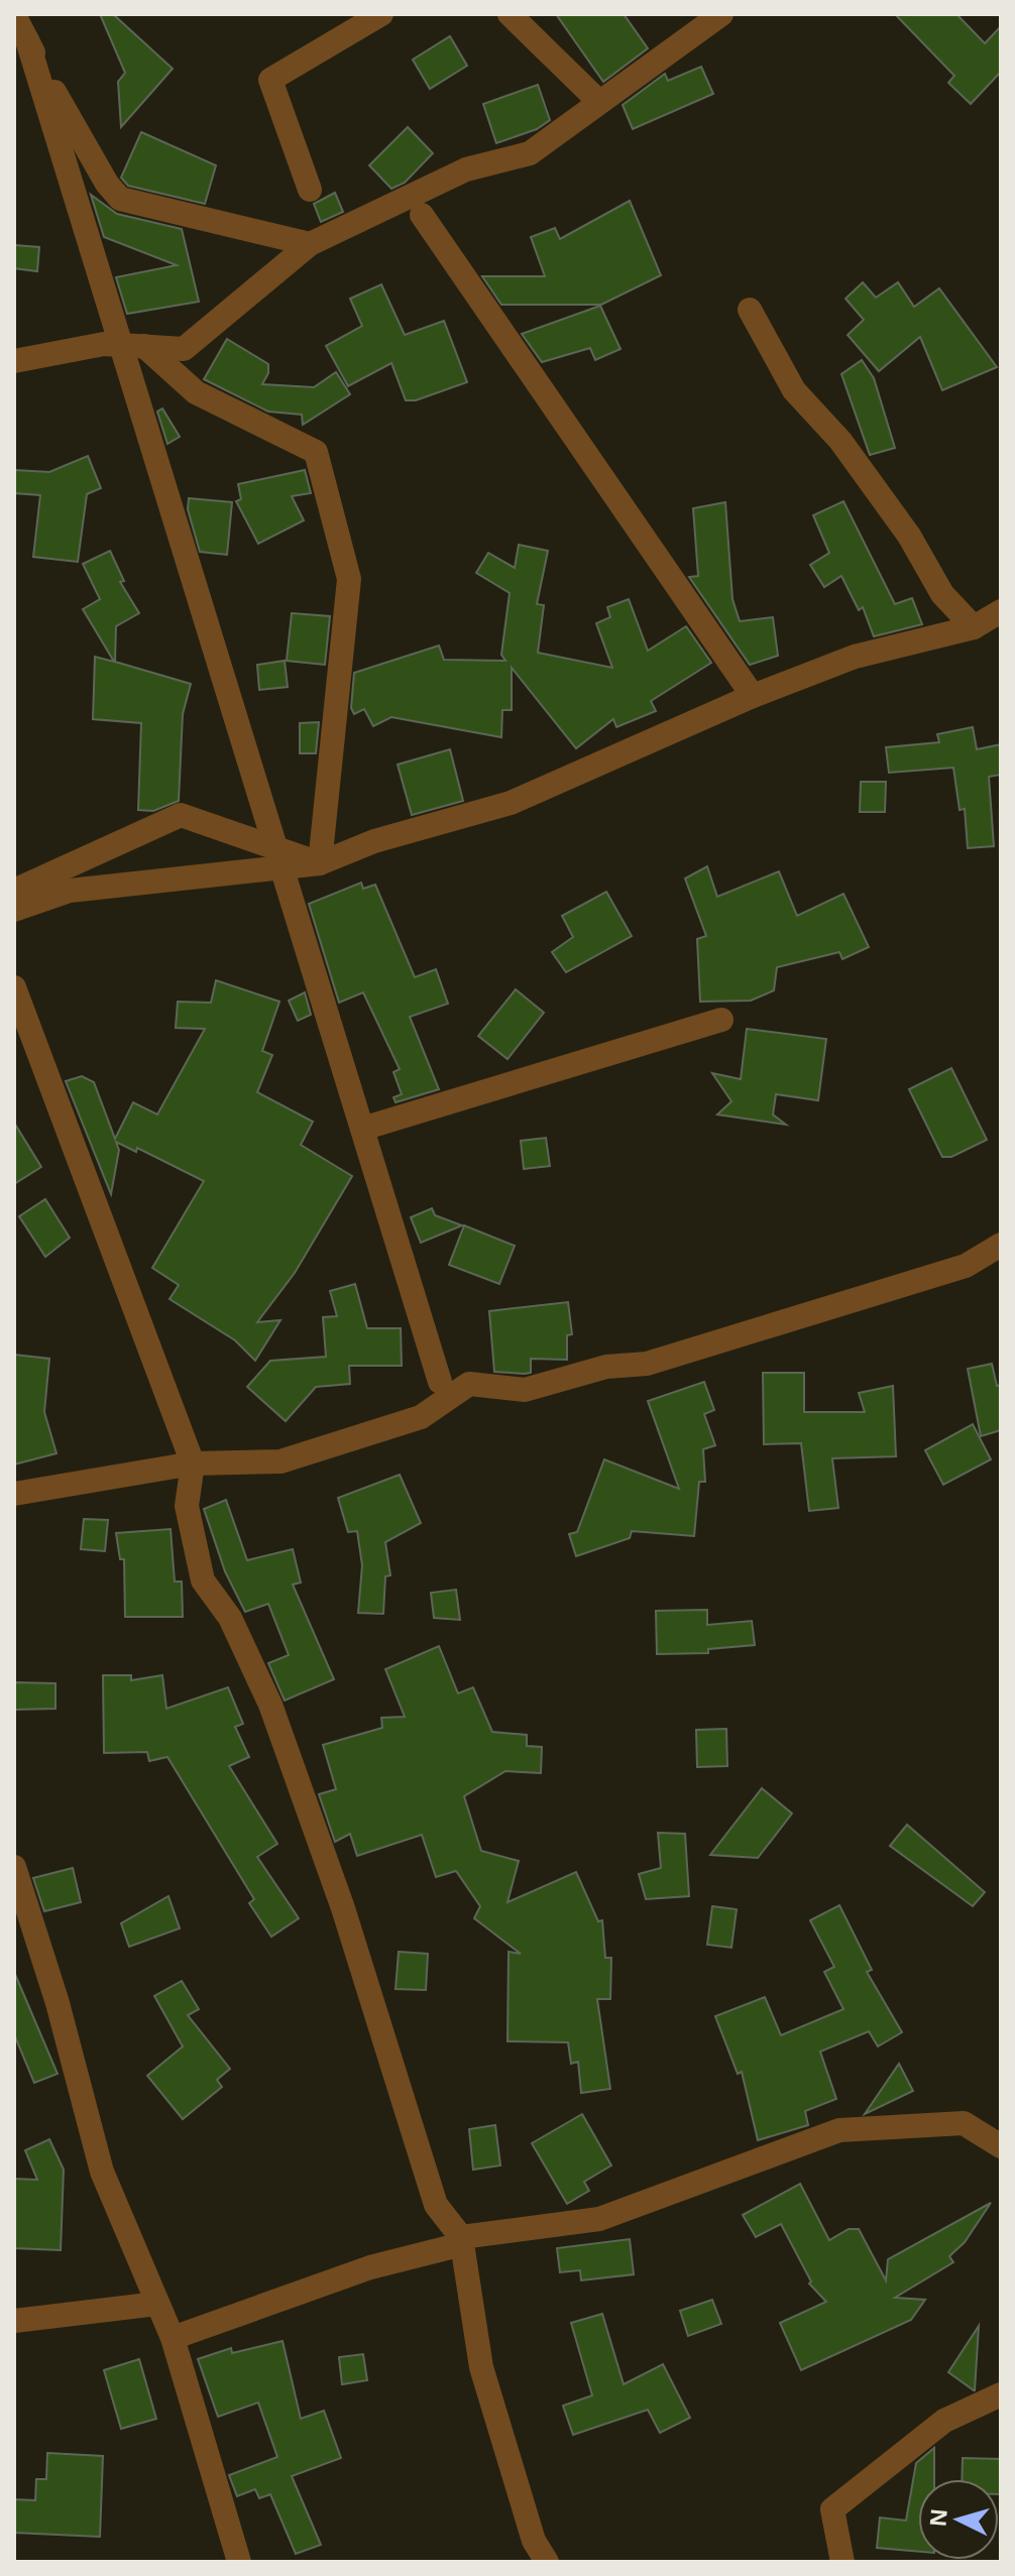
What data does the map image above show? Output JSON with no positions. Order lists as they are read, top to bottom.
{
  "north": "left"
}
